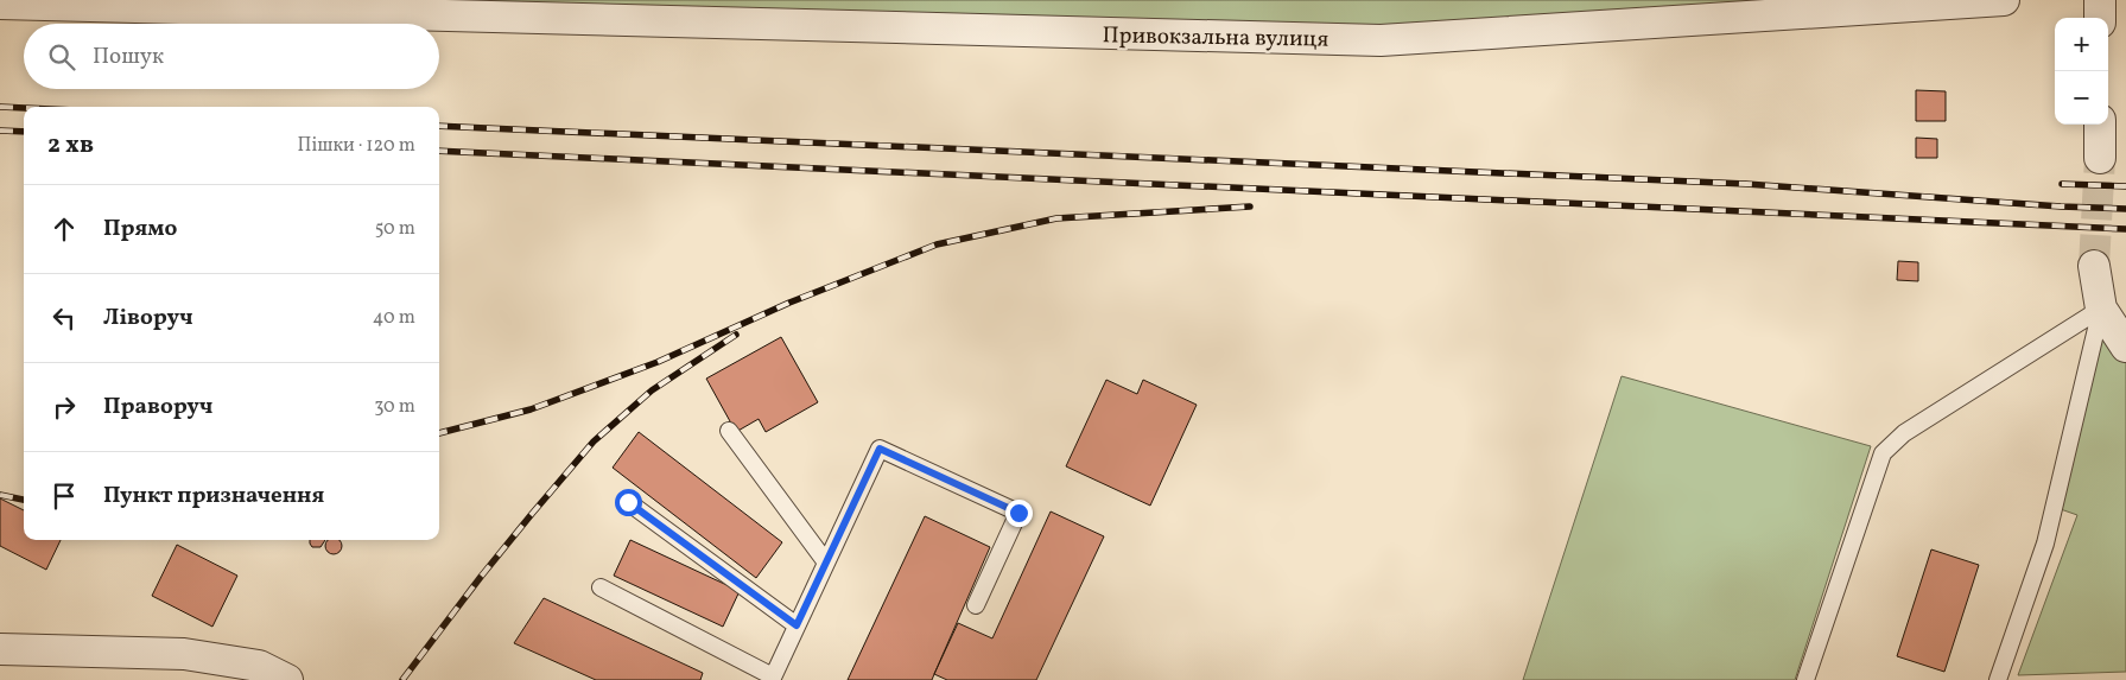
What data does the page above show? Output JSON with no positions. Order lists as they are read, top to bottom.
{
  "streets": {
    "street": ["Привокзальна вулиця"]
  },
  "page": {
    "map_buttons": ["+", "−"],
    "search": "Пошук",
    "heading": ["2 хв", "Пішки · 120 m"],
    "list": [
      ["Прямо", "50 m"],
      ["Ліворуч", "40 m"],
      ["Праворуч", "30 m"],
      "Пункт призначення"
    ]
  }
}
